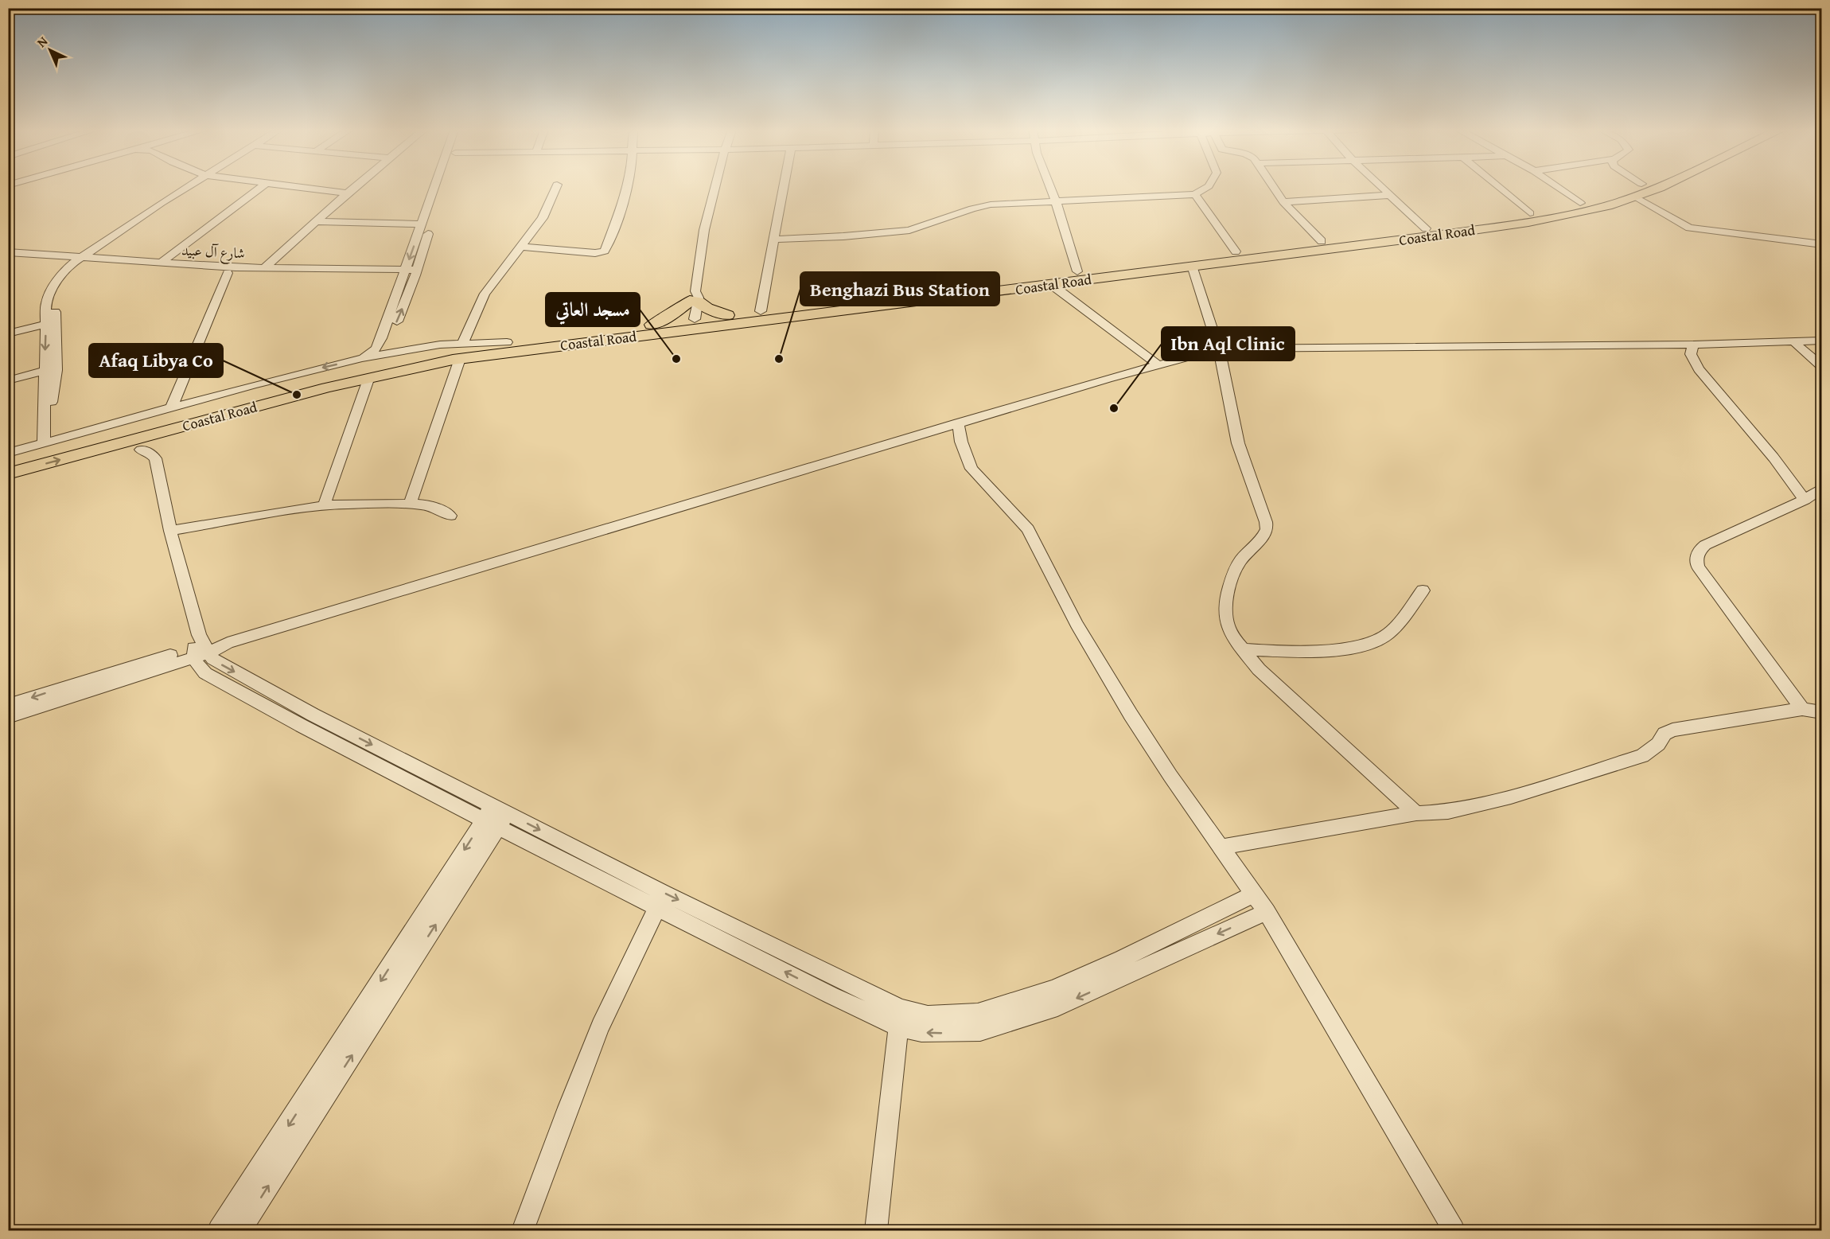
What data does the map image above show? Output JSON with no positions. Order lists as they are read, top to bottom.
{
  "streets": {
    "highway": ["Coastal Road"],
    "street": ["شارع آل عبيد"]
  },
  "places": [
    "مسجد العاتي",
    "Benghazi Bus Station",
    "Afaq Libya Co",
    "Ibn Aql Clinic"
  ],
  "north": "top left"
}
